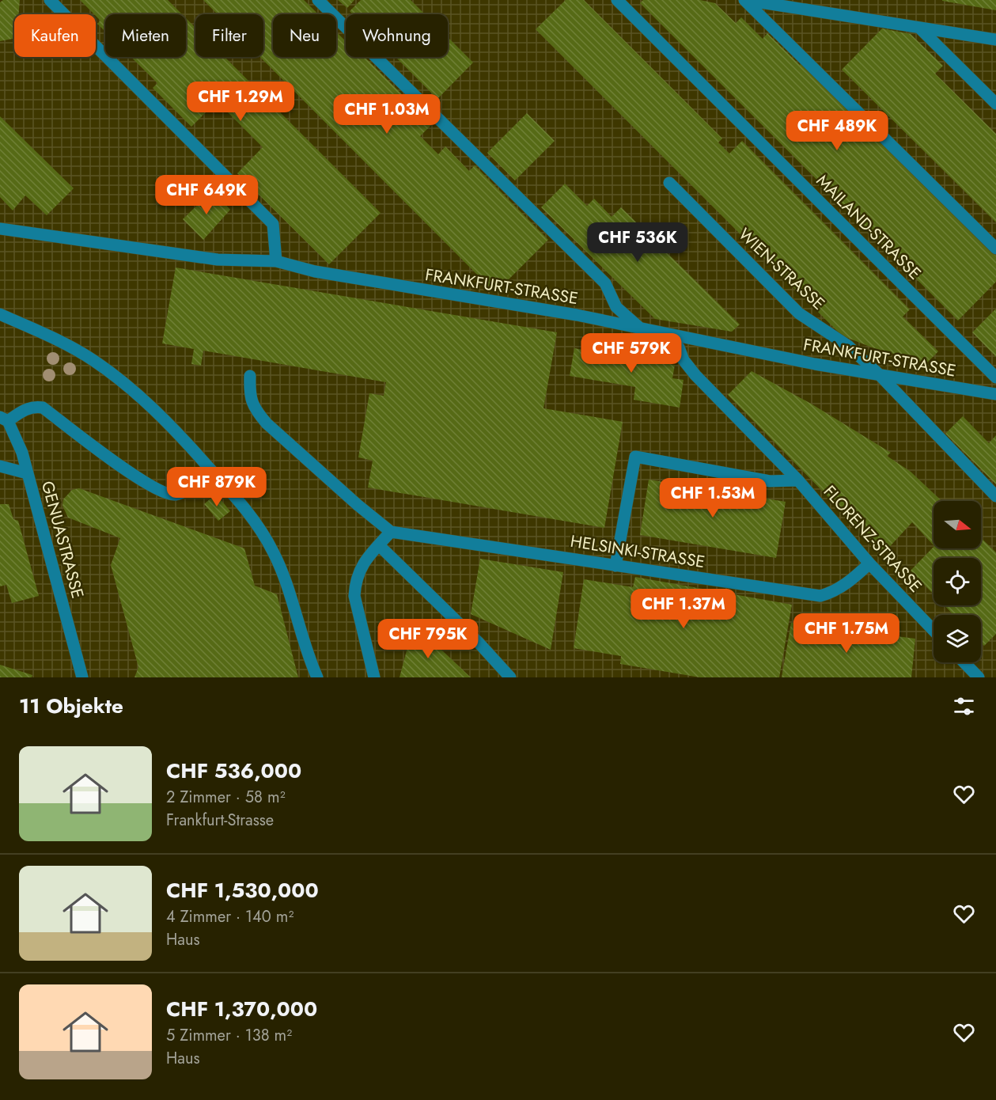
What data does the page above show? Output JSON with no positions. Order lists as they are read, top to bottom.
{
  "streets": {
    "street": [
      "MAILAND-STRASSE",
      "WIEN-STRASSE",
      "FRANKFURT-STRASSE",
      "FLORENZ-STRASSE",
      "GENUASTRASSE",
      "HELSINKI-STRASSE"
    ]
  },
  "crossings": [
    ["WIEN-STRASSE", "FRANKFURT-STRASSE"],
    ["FRANKFURT-STRASSE", "FLORENZ-STRASSE"],
    ["FLORENZ-STRASSE", "HELSINKI-STRASSE"]
  ],
  "north": "right",
  "page": {
    "chip": [
      "Kaufen",
      "Mieten",
      "Filter",
      "Neu",
      "Wohnung"
    ],
    "price": [
      "CHF 1.29M",
      "CHF 1.03M",
      "CHF 489K",
      "CHF 649K",
      "CHF 536K",
      "CHF 579K",
      "CHF 879K",
      "CHF 1.53M",
      "CHF 1.37M",
      "CHF 1.75M",
      "CHF 795K"
    ],
    "heading": "11 Objekte",
    "list": [
      {
        "name": "CHF 536,000",
        "note": "2 Zimmer · 58 m² · Frankfurt-Strasse"
      },
      {
        "name": "CHF 1,530,000",
        "note": "4 Zimmer · 140 m² · Haus"
      },
      {
        "name": "CHF 1,370,000",
        "note": "5 Zimmer · 138 m² · Haus"
      }
    ]
  }
}
